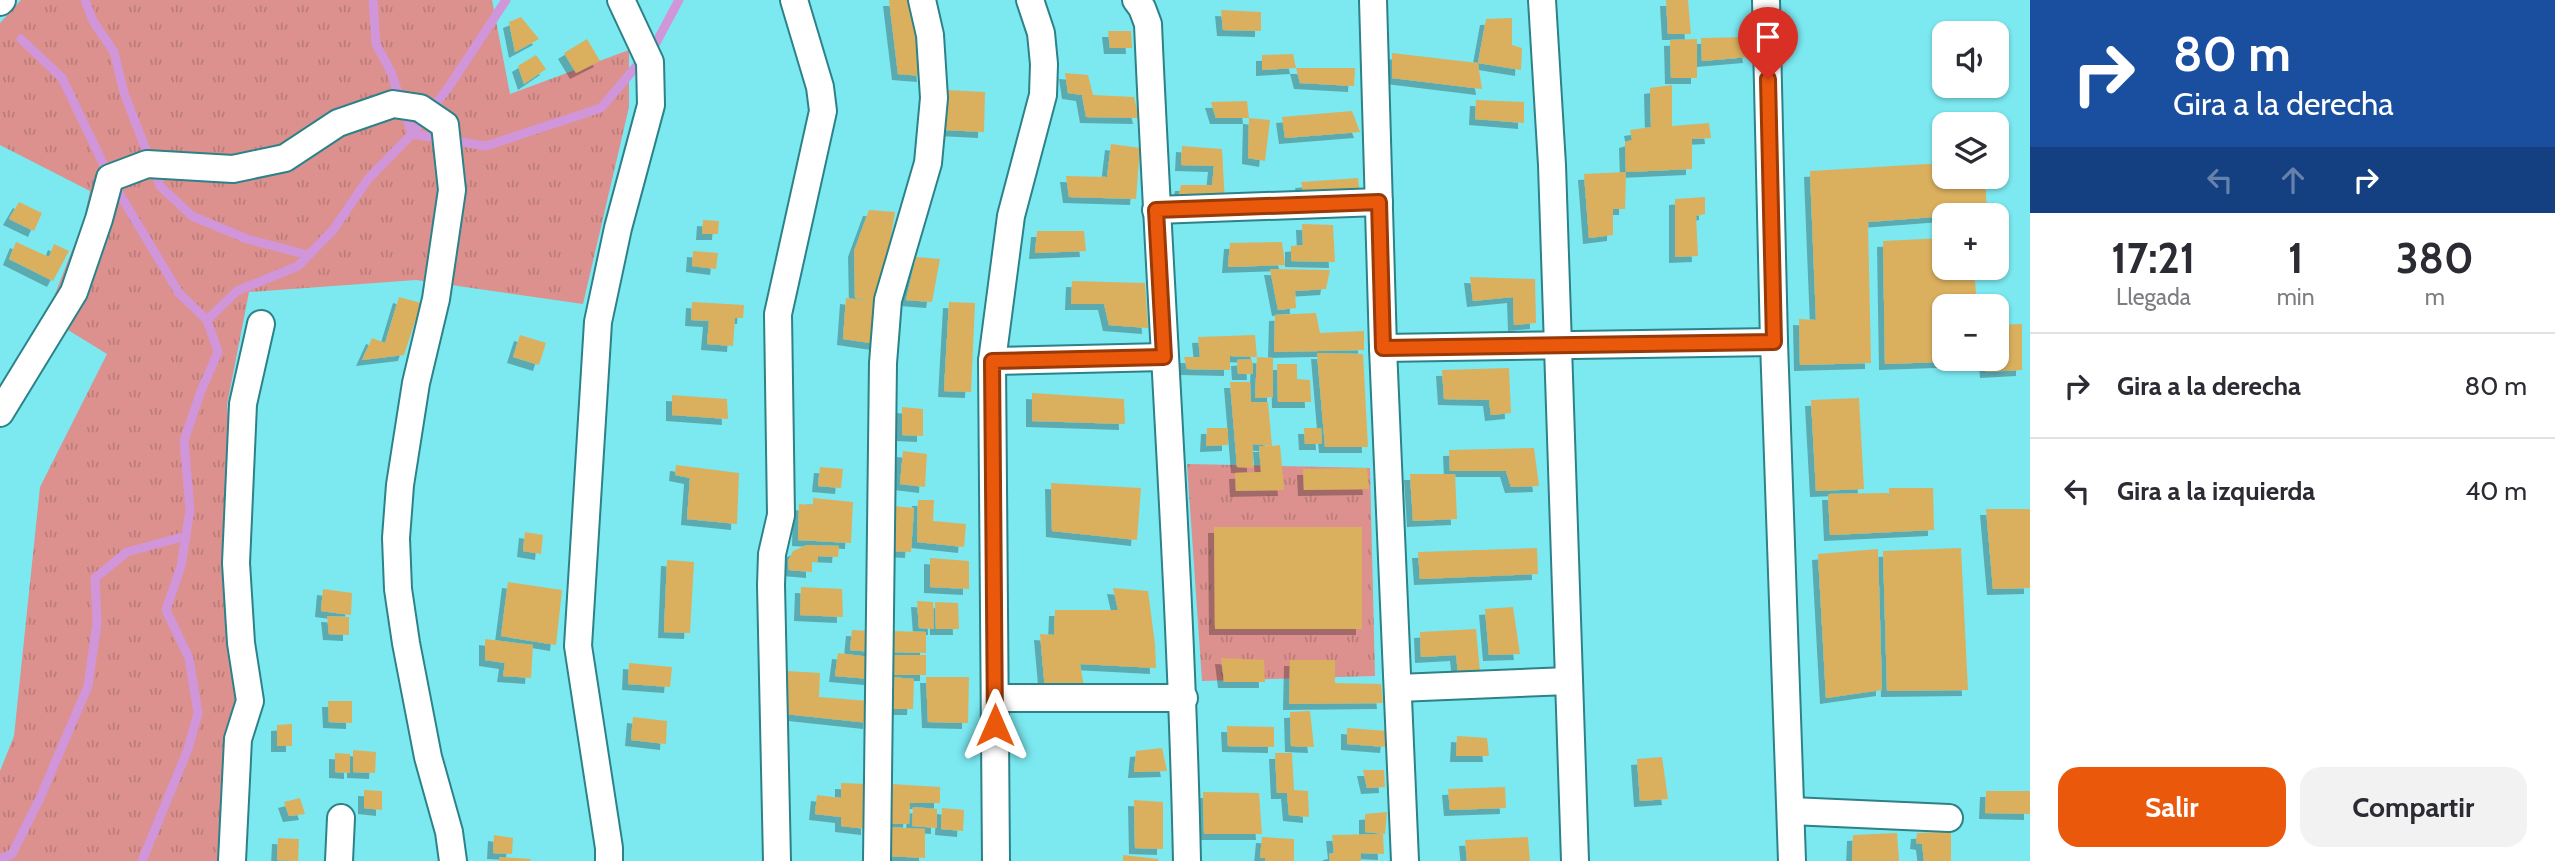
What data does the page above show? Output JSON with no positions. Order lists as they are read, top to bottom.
{
  "page": {
    "turn": ["80 m", "Gira a la derecha"],
    "map_buttons": ["+", "−"],
    "eta": [
      "17:21",
      "Llegada",
      "1",
      "min",
      "380",
      "m"
    ],
    "list": [
      {
        "name": "Gira a la derecha",
        "value": "80 m"
      },
      {
        "name": "Gira a la izquierda",
        "value": "40 m"
      }
    ],
    "buttons": ["Salir", "Compartir"]
  }
}
